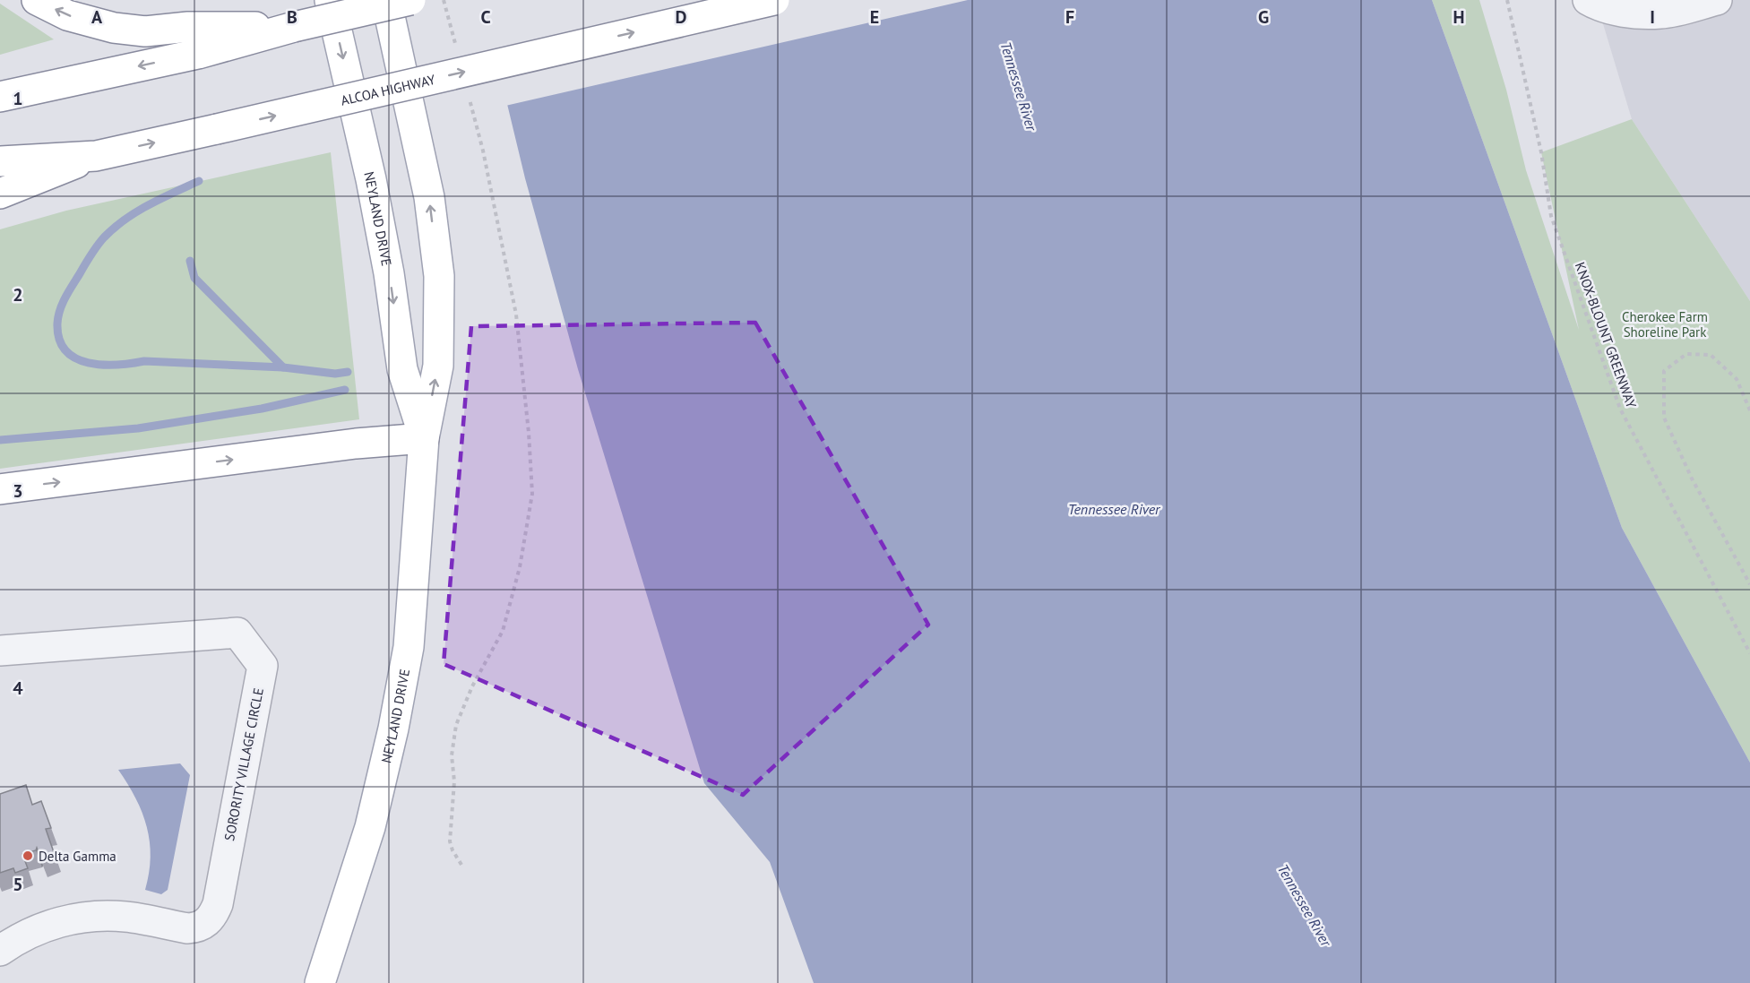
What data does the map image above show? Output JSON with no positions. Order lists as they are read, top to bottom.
{
  "streets": {
    "main road": ["ALCOA HIGHWAY", "NEYLAND DRIVE"],
    "street": ["SORORITY VILLAGE CIRCLE"],
    "path": ["KNOX-BLOUNT GREENWAY"]
  },
  "water": ["Tennessee River"],
  "parks": ["Cherokee Farm Shoreline Park"],
  "places": ["Delta Gamma"],
  "grid": {
    "columns": [
      "A",
      "B",
      "C",
      "D",
      "E",
      "F",
      "G",
      "H",
      "I"
    ],
    "rows": [
      "1",
      "2",
      "3",
      "4",
      "5"
    ]
  }
}
